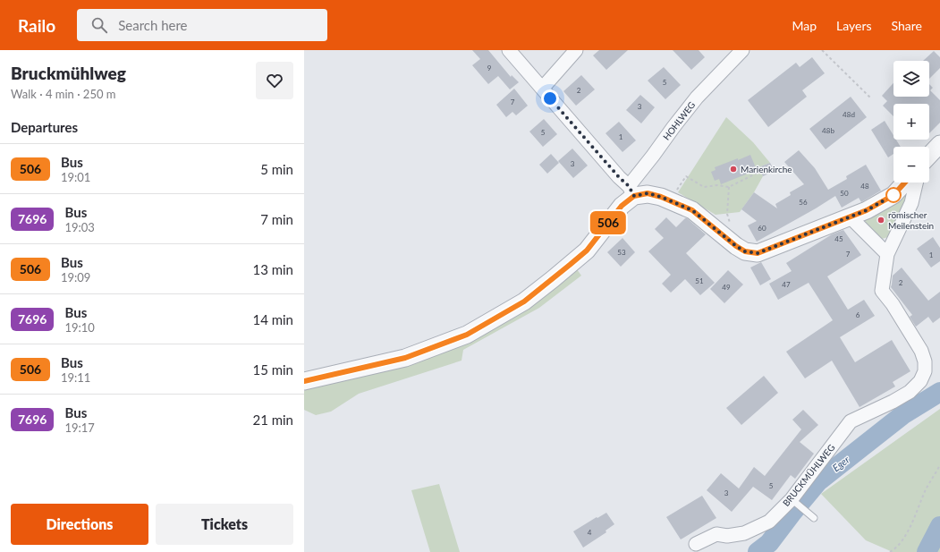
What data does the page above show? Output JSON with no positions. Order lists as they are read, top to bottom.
{
  "streets": {
    "street": ["HOHLWEG", "BRUCKMÜHLWEG"]
  },
  "water": ["Eger"],
  "places": ["Marienkirche", "römischer Meilenstein"],
  "lines": ["bus line 506"],
  "house_numbers": [
    "9",
    "5",
    "2",
    "7",
    "3",
    "48d",
    "48b",
    "5",
    "1",
    "3",
    "48",
    "50",
    "56",
    "60",
    "45",
    "53",
    "7",
    "1",
    "51",
    "2",
    "47",
    "49",
    "6",
    "5",
    "3",
    "4"
  ],
  "page": {
    "header": "Railo",
    "search": "Search here",
    "nav": ["Map", "Layers", "Share"],
    "heading": [
      ["Bruckmühlweg", "Walk · 4 min · 250 m"],
      "Departures"
    ],
    "on_map": "506",
    "map_buttons": ["+", "−"],
    "list": [
      {
        "mark": "506",
        "name": "Bus",
        "note": "19:01",
        "value": "5 min"
      },
      {
        "mark": "7696",
        "name": "Bus",
        "note": "19:03",
        "value": "7 min"
      },
      {
        "mark": "506",
        "name": "Bus",
        "note": "19:09",
        "value": "13 min"
      },
      {
        "mark": "7696",
        "name": "Bus",
        "note": "19:10",
        "value": "14 min"
      },
      {
        "mark": "506",
        "name": "Bus",
        "note": "19:11",
        "value": "15 min"
      },
      {
        "mark": "7696",
        "name": "Bus",
        "note": "19:17",
        "value": "21 min"
      }
    ],
    "buttons": ["Directions", "Tickets"]
  }
}
